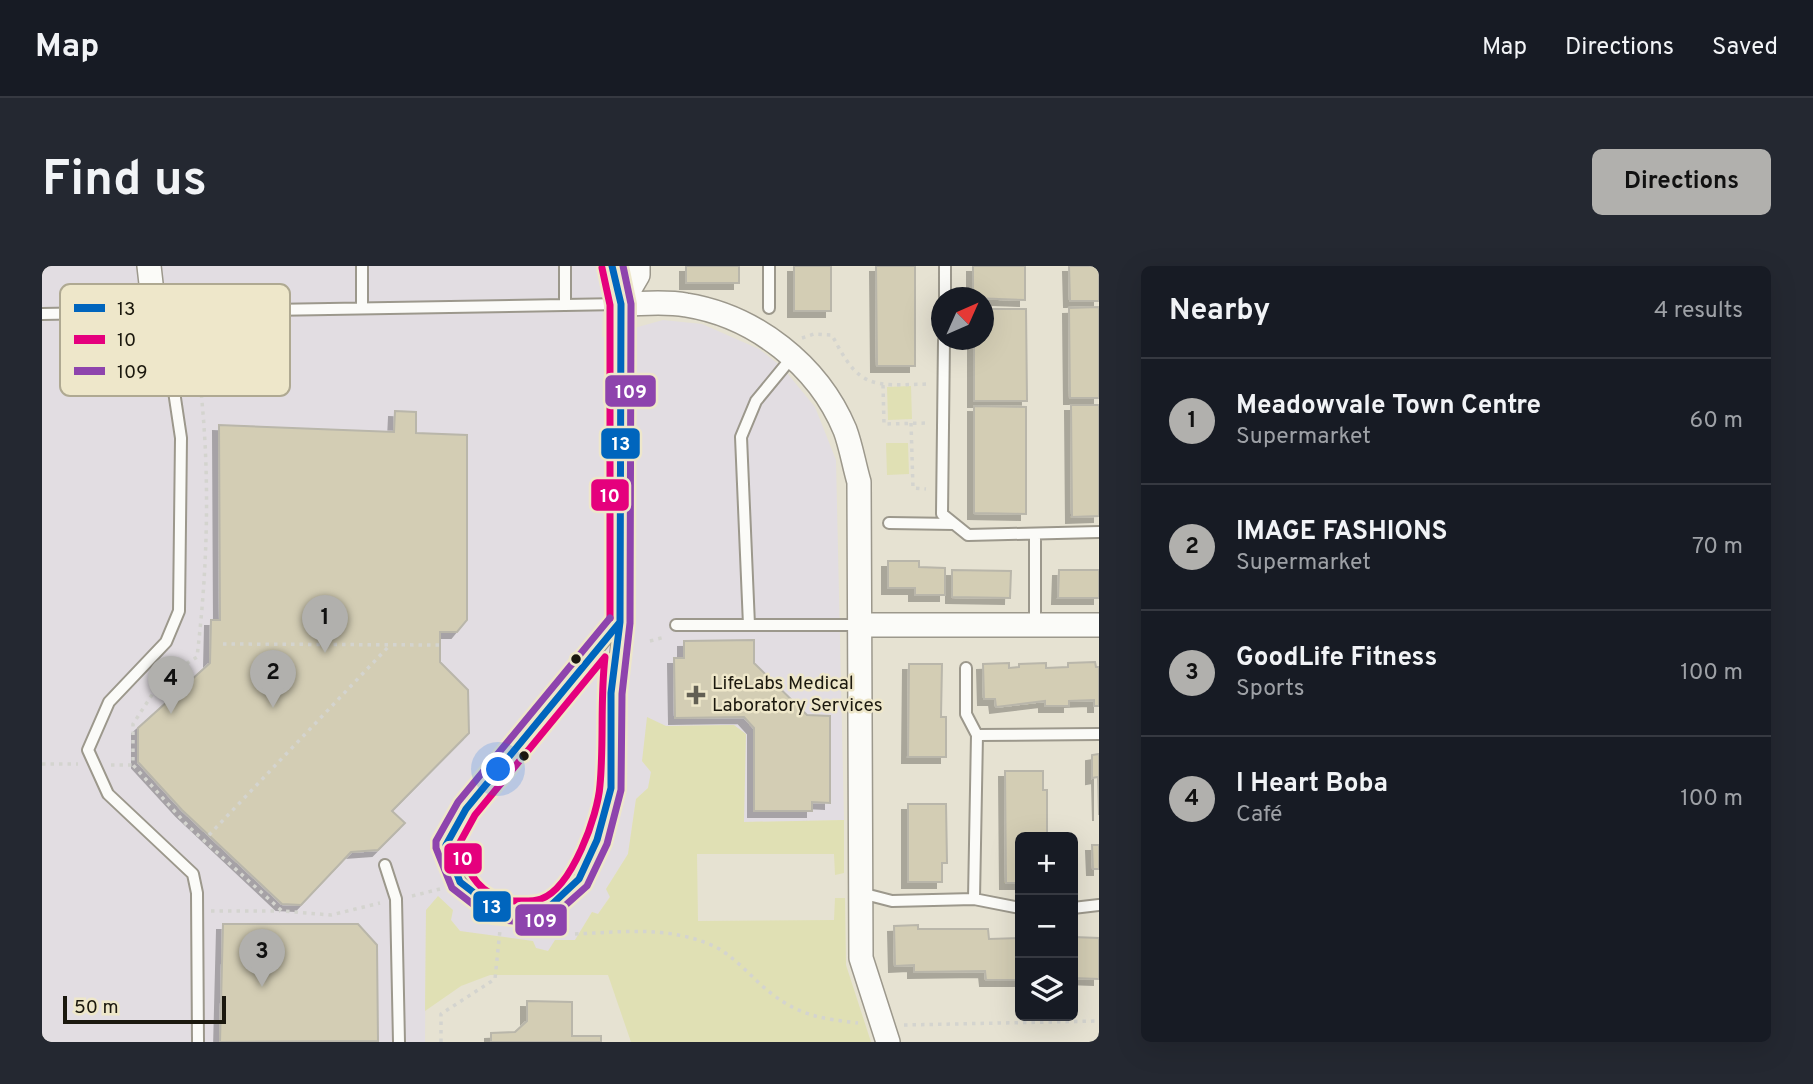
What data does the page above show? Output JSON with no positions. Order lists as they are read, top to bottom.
{
  "places": {
    "health": ["LifeLabs Medical Laboratory Services"]
  },
  "lines": ["transit line 13", "transit line 109", "transit line 10"],
  "legend": ["13", "10", "109"],
  "scale_bar": "50 m",
  "north": "top right",
  "page": {
    "header": "Map",
    "nav": ["Map", "Directions", "Saved"],
    "buttons": "Directions",
    "title": "Find us",
    "heading": ["Nearby", "4 results"],
    "list": [
      {
        "mark": "1",
        "name": "Meadowvale Town Centre",
        "note": "Supermarket",
        "value": "60 m"
      },
      {
        "mark": "2",
        "name": "IMAGE FASHIONS",
        "note": "Supermarket",
        "value": "70 m"
      },
      {
        "mark": "3",
        "name": "GoodLife Fitness",
        "note": "Sports",
        "value": "100 m"
      },
      {
        "mark": "4",
        "name": "I Heart Boba",
        "note": "Café",
        "value": "100 m"
      }
    ],
    "pins": [
      "1",
      "2",
      "4",
      "3"
    ],
    "map_buttons": ["+", "−"],
    "scale": "50 m"
  }
}
